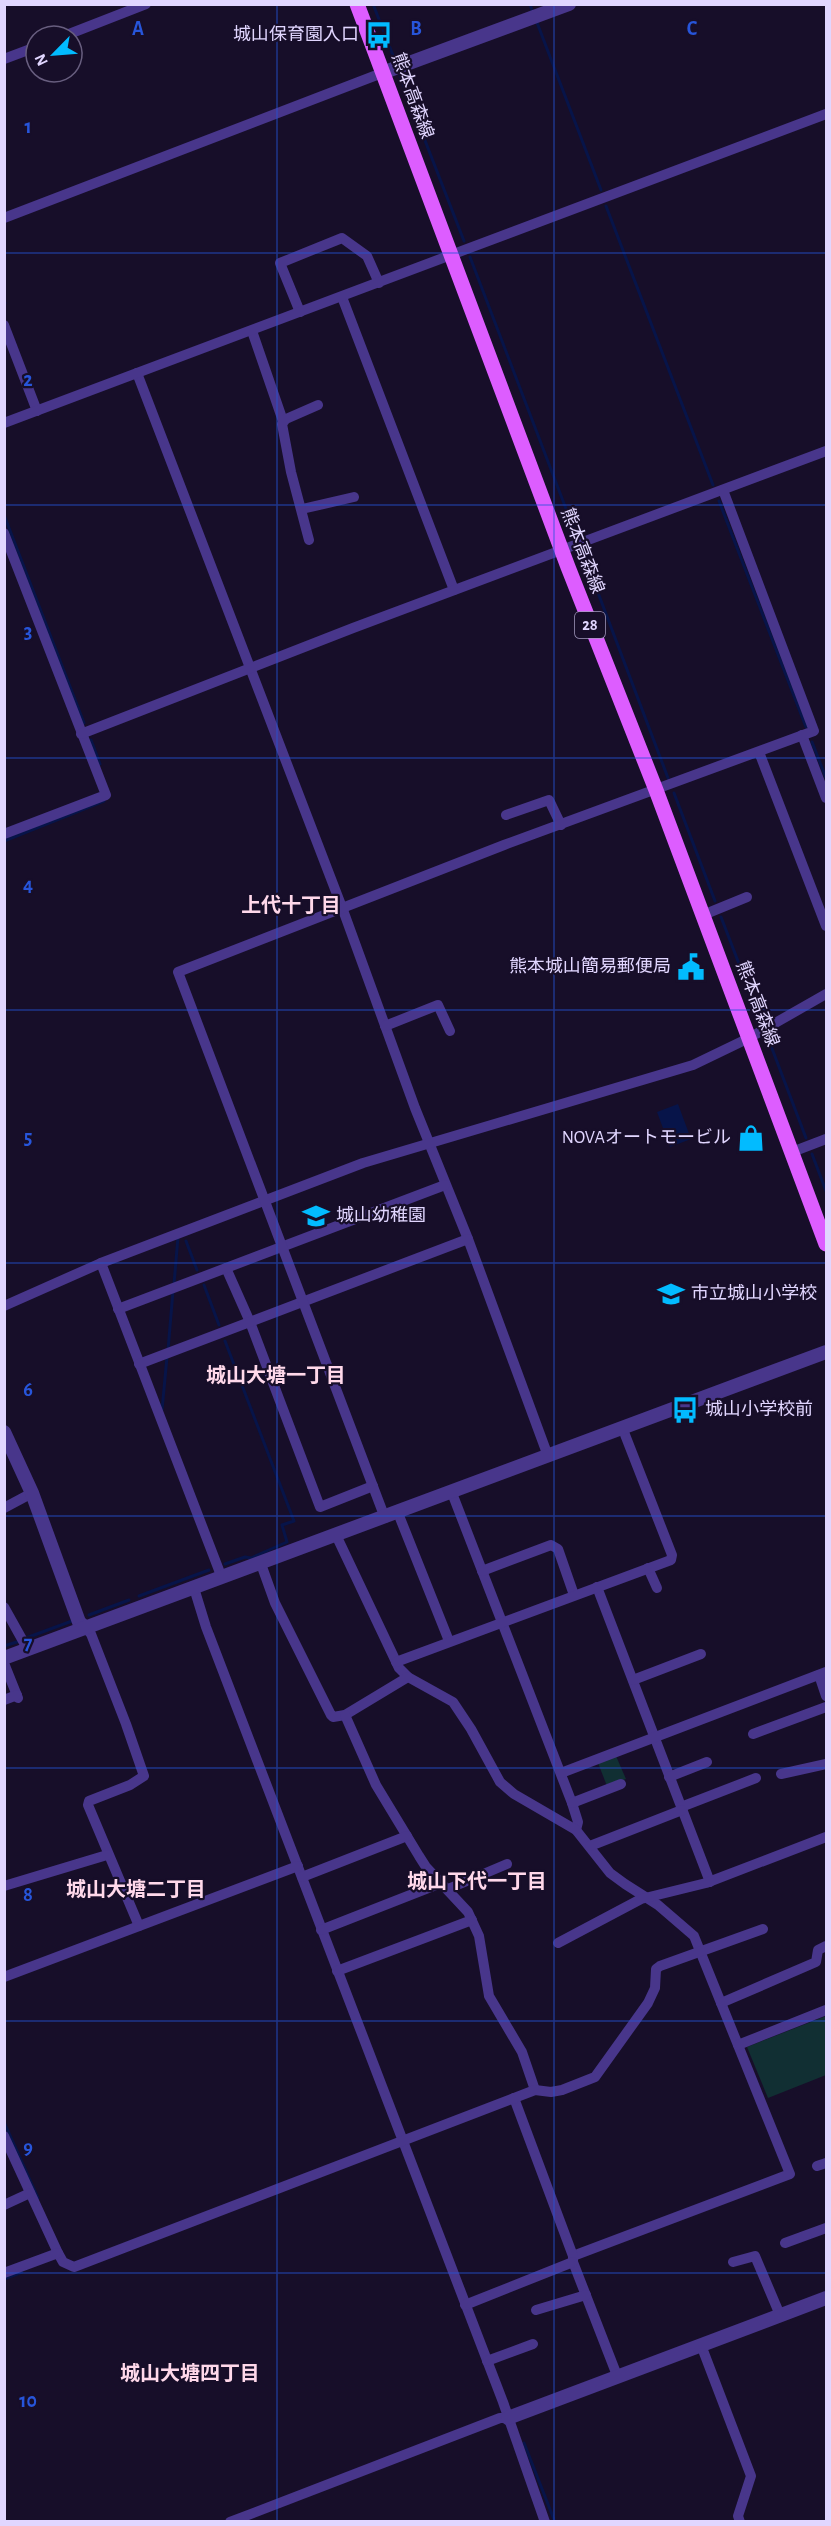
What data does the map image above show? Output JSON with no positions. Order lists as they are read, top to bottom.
{
  "streets": {
    "main road": ["熊本高森線", "28"]
  },
  "districts": [
    "上代十丁目",
    "城山大塘一丁目",
    "城山下代一丁目",
    "城山大塘二丁目",
    "城山大塘四丁目"
  ],
  "places": {
    "bus stop": ["城山保育園入口", "城山小学校前"],
    "public building": ["熊本城山簡易郵便局"],
    "shop": ["NOVAオートモービル"],
    "school or university": ["城山幼稚園", "市立城山小学校"]
  },
  "north": "bottom left",
  "grid": {
    "columns": ["A", "B", "C"],
    "rows": [
      "1",
      "2",
      "3",
      "4",
      "5",
      "6",
      "7",
      "8",
      "9",
      "10"
    ]
  }
}
